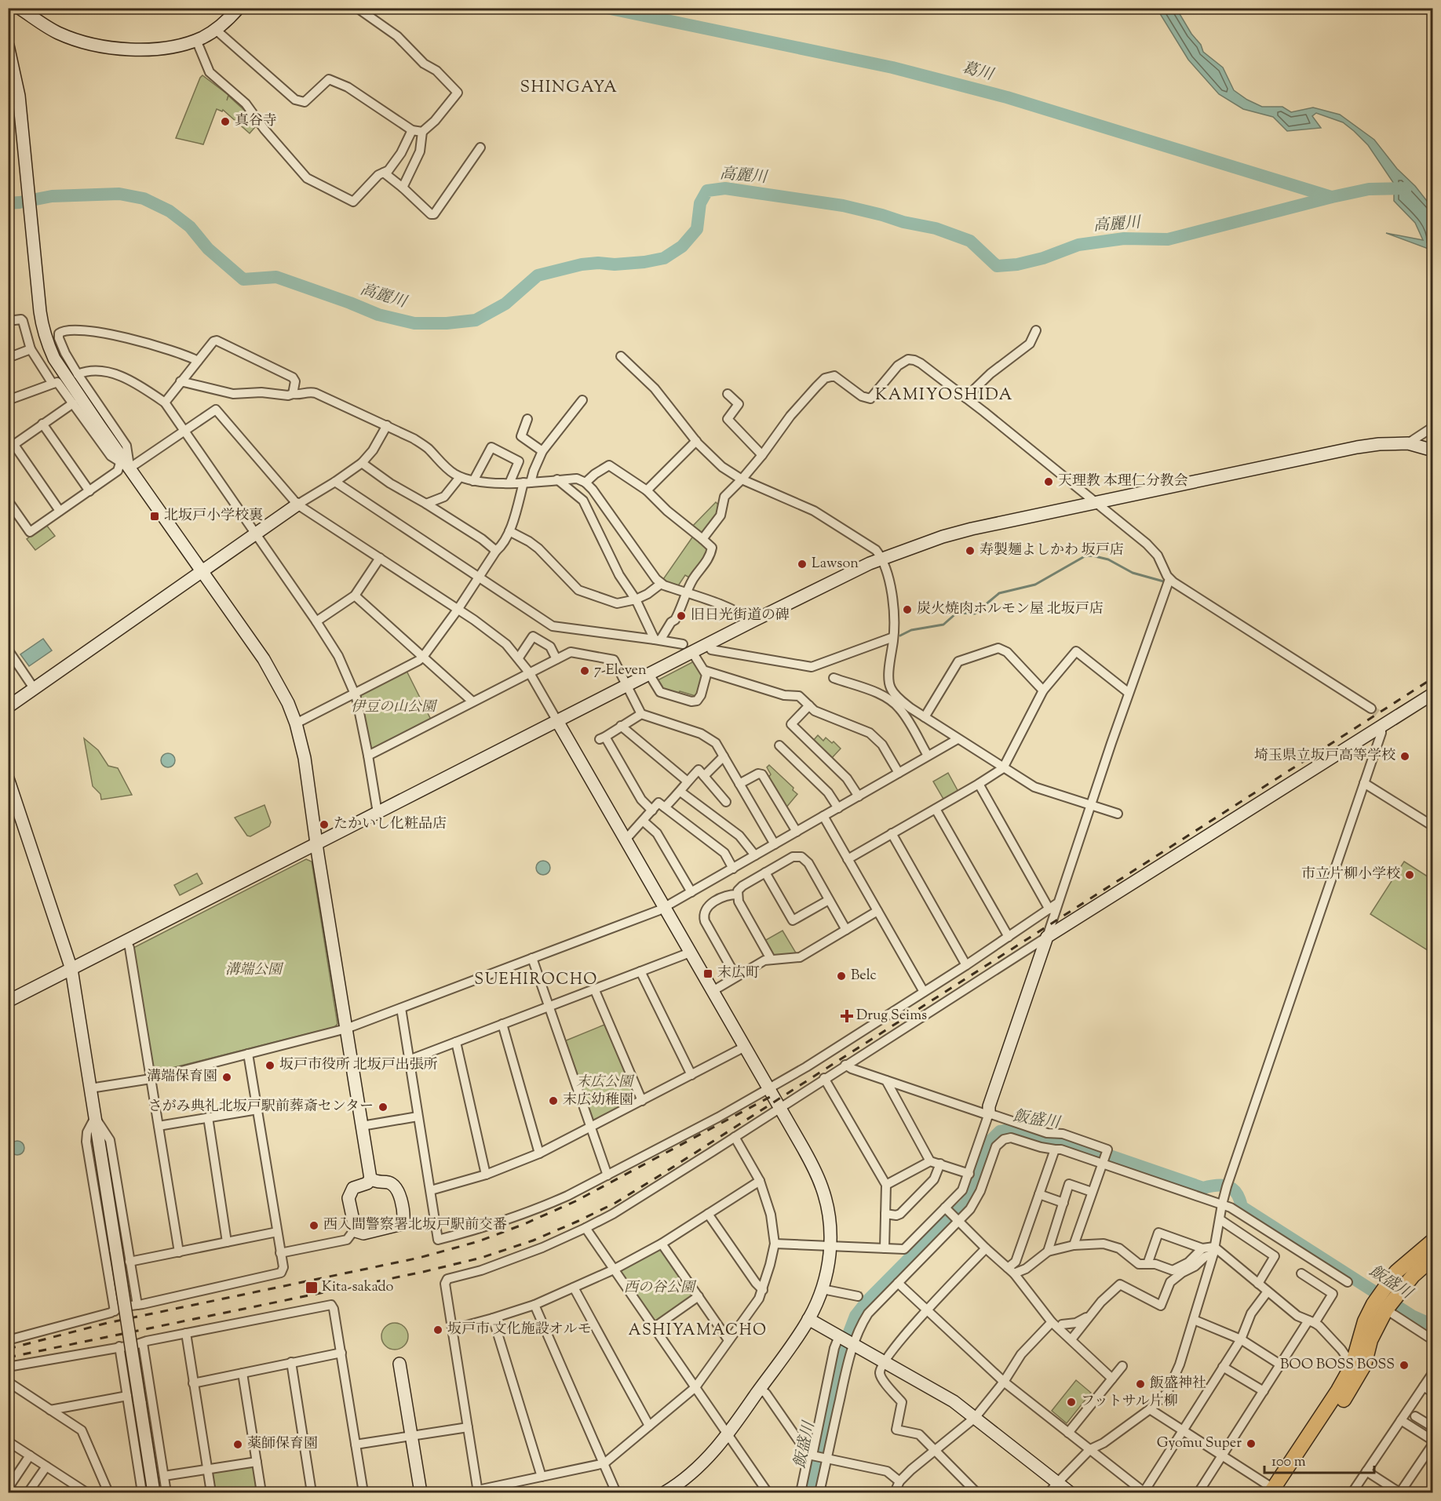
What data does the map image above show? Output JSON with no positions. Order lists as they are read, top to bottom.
{
  "districts": [
    "SHINGAYA",
    "KAMIYOSHIDA",
    "SUEHIROCHO",
    "ASHIYAMACHO"
  ],
  "water": ["葛川", "高麗川", "飯盛川"],
  "parks": [
    "伊豆の山公園",
    "溝端公園",
    "末広公園",
    "西の谷公園"
  ],
  "places": {
    "other": [
      "真谷寺",
      "天理教 本理仁分教会",
      "寿製麺よしかわ 坂戸店",
      "Lawson",
      "炭火焼肉ホルモン屋 北坂戸店",
      "旧日光街道の碑",
      "7-Eleven",
      "埼玉県立坂戸高等学校",
      "たかいし化粧品店",
      "市立片柳小学校",
      "Belc",
      "坂戸市役所 北坂戸出張所",
      "溝端保育園",
      "末広幼稚園",
      "さがみ典礼北坂戸駅前葬斎センター",
      "西入間警察署北坂戸駅前交番",
      "坂戸市 文化施設オルモ",
      "BOO BOSS BOSS",
      "飯盛神社",
      "フットサル片柳",
      "Gyomu Super",
      "薬師保育園"
    ],
    "transit": ["北坂戸小学校裏", "末広町", "Kita-sakado"],
    "health": ["Drug Seims"]
  },
  "scale_bar": "100 m"
}
